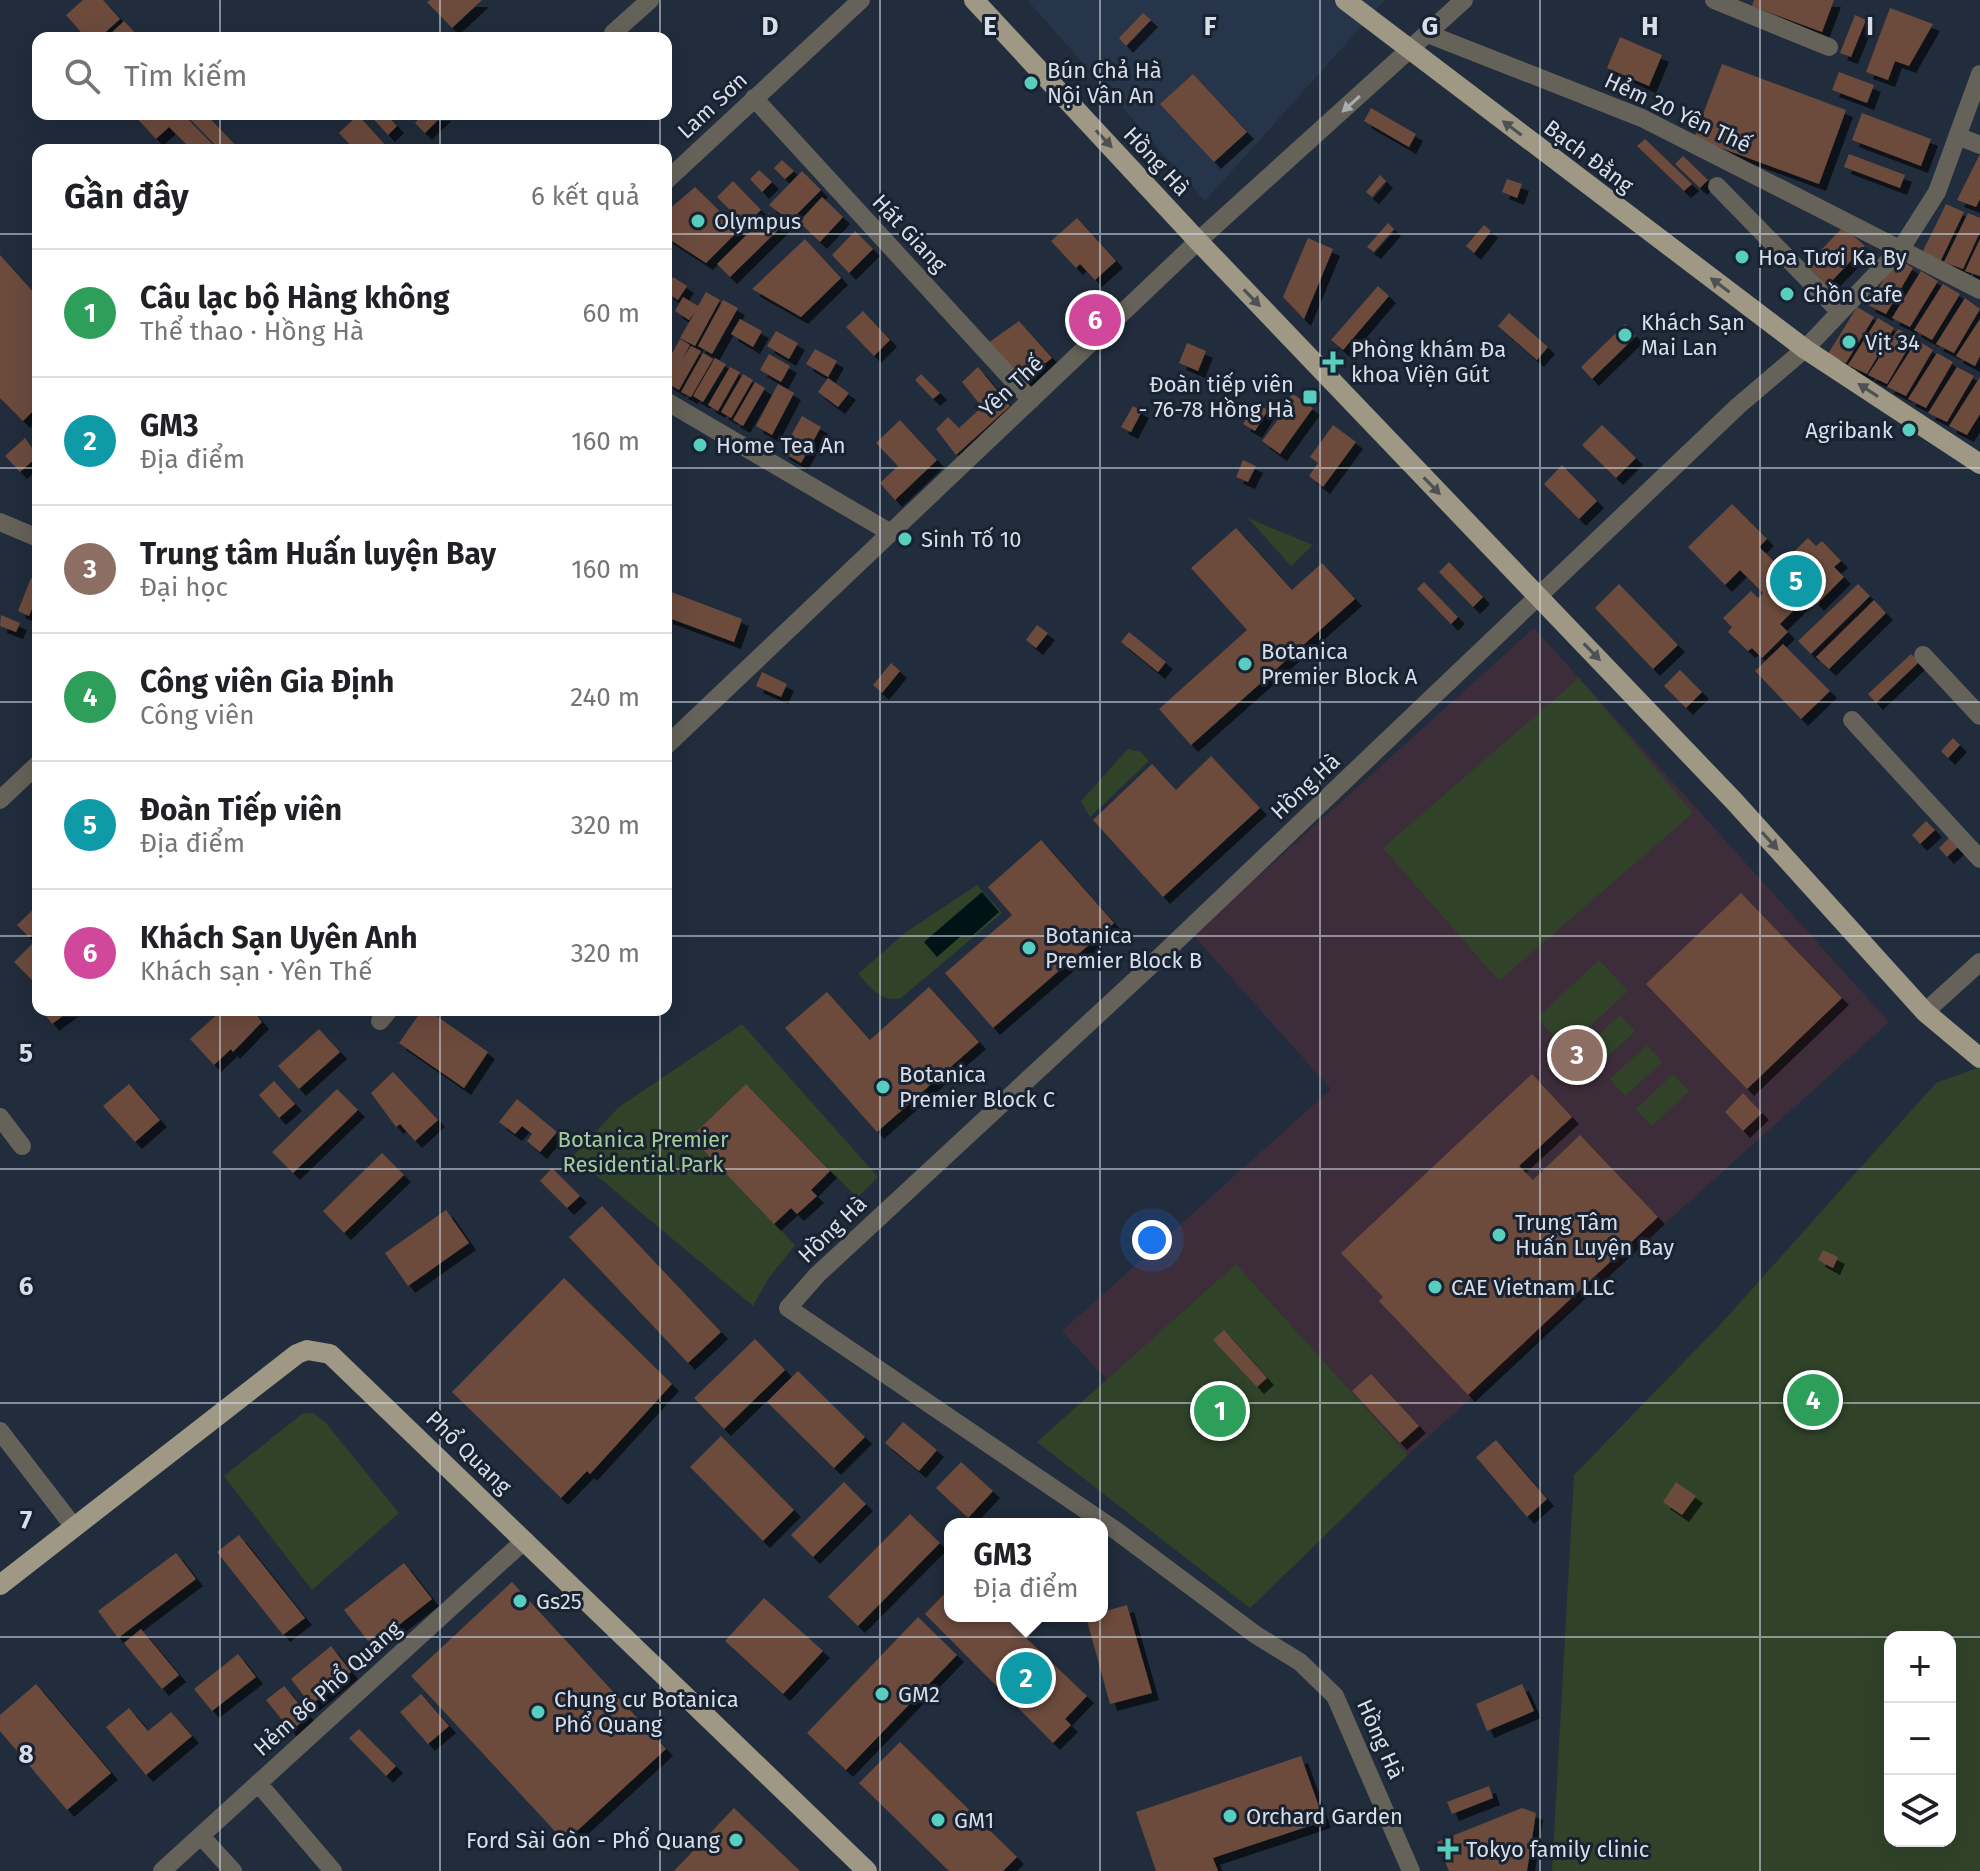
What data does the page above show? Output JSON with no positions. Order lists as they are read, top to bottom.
{
  "streets": {
    "main road": ["Bạch Đằng", "Hồng Hà", "Phổ Quang"],
    "street": [
      "Lam Sơn",
      "Hẻm 20 Yên Thế",
      "Hát Giang",
      "Yên Thế",
      "Hẻm 86 Phổ Quang"
    ]
  },
  "crossings": [
    ["Lam Sơn", "Hát Giang"],
    ["Hẻm 20 Yên Thế", "Yên Thế"],
    ["Bạch Đằng", "Hồng Hà"],
    ["Bạch Đằng", "Yên Thế"],
    ["Hồng Hà", "Yên Thế"],
    ["Hát Giang", "Yên Thế"],
    ["Phổ Quang", "Hẻm 86 Phổ Quang"]
  ],
  "one_way": ["Bạch Đằng", "Hồng Hà"],
  "parks": ["Botanica Premier Residential Park"],
  "places": {
    "other": [
      "Bún Chả Hà Nội Vân An",
      "Olympus",
      "Hoa Tươi Ka By",
      "Chồn Cafe",
      "Khách Sạn Mai Lan",
      "Vịt 34",
      "Agribank",
      "Home Tea An",
      "Sinh Tố 10",
      "Botanica Premier Block A",
      "Botanica Premier Block B",
      "Botanica Premier Block C",
      "Trung Tâm Huấn Luyện Bay",
      "CAE Vietnam LLC",
      "Gs25",
      "GM2",
      "Chung cư Botanica Phổ Quang",
      "Orchard Garden",
      "GM1",
      "Ford Sài Gòn - Phổ Quang"
    ],
    "health": ["Phòng khám Đa khoa Viện Gút", "Tokyo family clinic"],
    "transit": ["Đoàn tiếp viên - 76-78 Hồng Hà"]
  },
  "page": {
    "search": "Tìm kiếm",
    "heading": ["Gần đây", "6 kết quả"],
    "list": [
      {
        "mark": "1",
        "name": "Câu lạc bộ Hàng không",
        "note": "Thể thao · Hồng Hà",
        "value": "60 m"
      },
      {
        "mark": "2",
        "name": "GM3",
        "note": "Địa điểm",
        "value": "160 m"
      },
      {
        "mark": "3",
        "name": "Trung tâm Huấn luyện Bay",
        "note": "Đại học",
        "value": "160 m"
      },
      {
        "mark": "4",
        "name": "Công viên Gia Định",
        "note": "Công viên",
        "value": "240 m"
      },
      {
        "mark": "5",
        "name": "Đoàn Tiếp viên",
        "note": "Địa điểm",
        "value": "320 m"
      },
      {
        "mark": "6",
        "name": "Khách Sạn Uyên Anh",
        "note": "Khách sạn · Yên Thế",
        "value": "320 m"
      }
    ],
    "pins": [
      "6",
      "5",
      "3",
      "4",
      "1",
      "2"
    ],
    "popup": ["GM3", "Địa điểm"],
    "map_buttons": ["+", "−"]
  },
  "grid": {
    "columns": [
      "D",
      "E",
      "F",
      "G",
      "H",
      "I"
    ],
    "rows": [
      "5",
      "6",
      "7",
      "8"
    ]
  }
}
